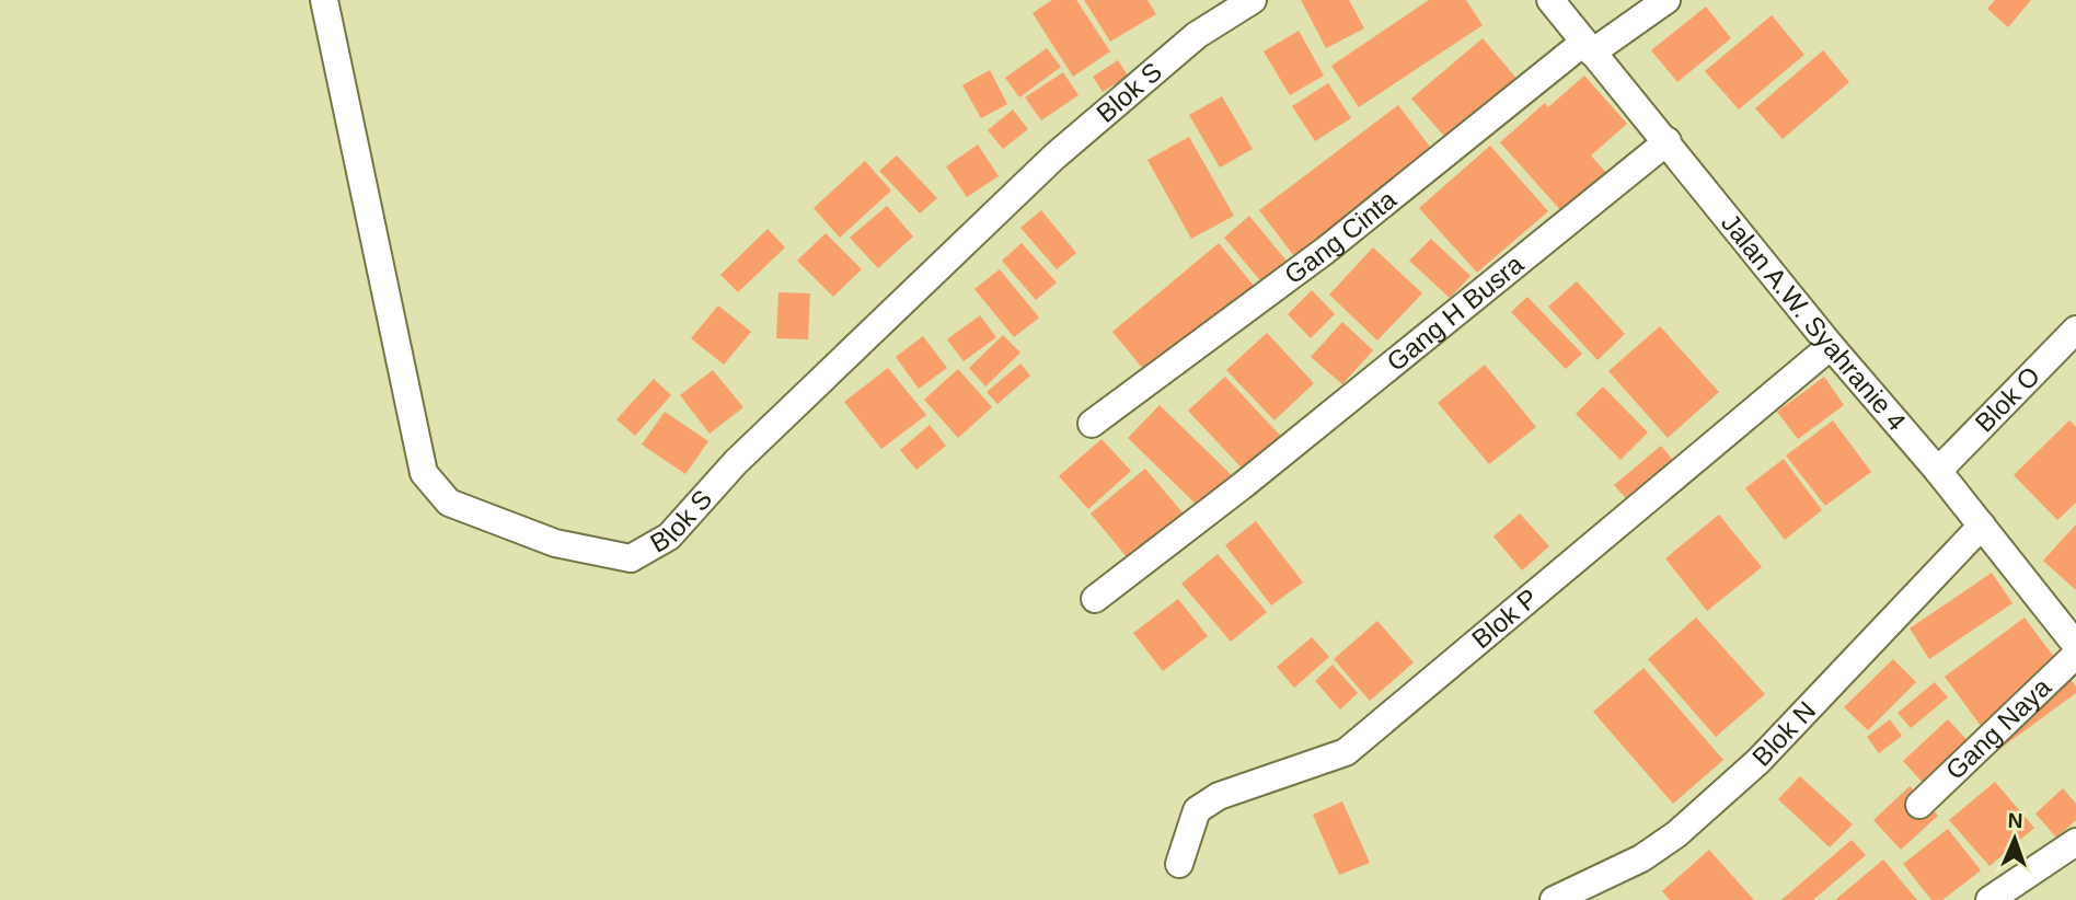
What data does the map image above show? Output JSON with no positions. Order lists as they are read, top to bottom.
{
  "streets": {
    "street": [
      "Blok S",
      "Gang Cinta",
      "Gang H Busra",
      "Jalan A.W. Syahranie 4",
      "Blok O",
      "Blok P",
      "Gang Naya",
      "Blok N"
    ]
  },
  "crossings": [
    ["Gang Cinta", "Jalan A.W. Syahranie 4"],
    ["Gang H Busra", "Jalan A.W. Syahranie 4"],
    ["Jalan A.W. Syahranie 4", "Blok O"],
    ["Jalan A.W. Syahranie 4", "Blok P"],
    ["Jalan A.W. Syahranie 4", "Blok N"]
  ],
  "north": "top"
}
